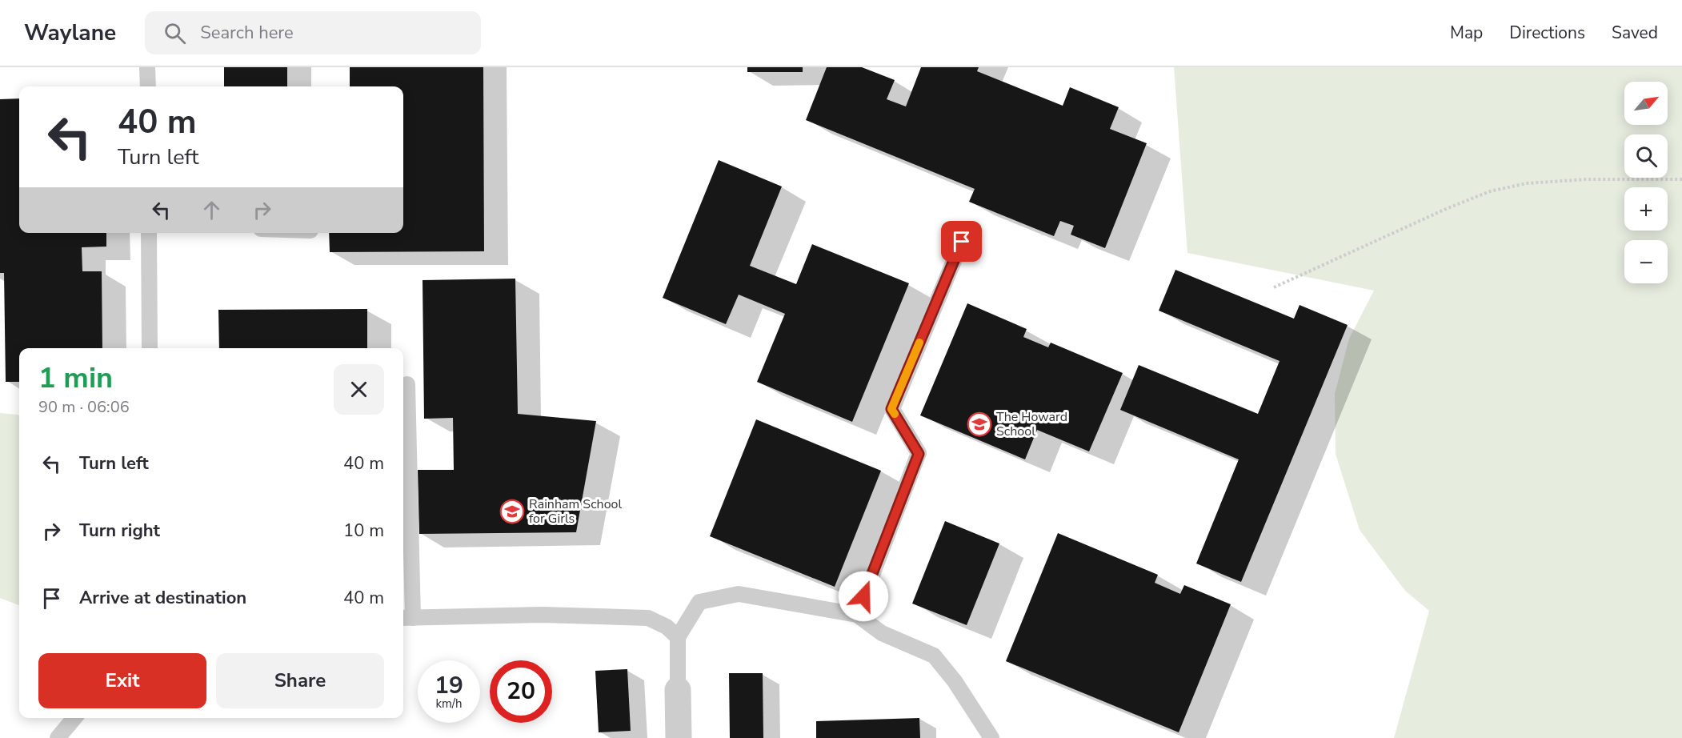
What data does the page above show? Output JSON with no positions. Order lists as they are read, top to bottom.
{
  "places": {
    "school or university": ["The Howard School", "Rainham School for Girls"]
  },
  "north": "top right",
  "page": {
    "header": "Waylane",
    "search": "Search here",
    "nav": ["Map", "Directions", "Saved"],
    "map_buttons": ["+", "−"],
    "turn": ["40 m", "Turn left"],
    "heading": ["1 min", "90 m · 06:06"],
    "list": [
      {
        "name": "Turn left",
        "value": "40 m"
      },
      {
        "name": "Turn right",
        "value": "10 m"
      },
      {
        "name": "Arrive at destination",
        "value": "40 m"
      }
    ],
    "buttons": ["Exit", "Share"],
    "speed": "19 km/h",
    "limit": "20"
  }
}
